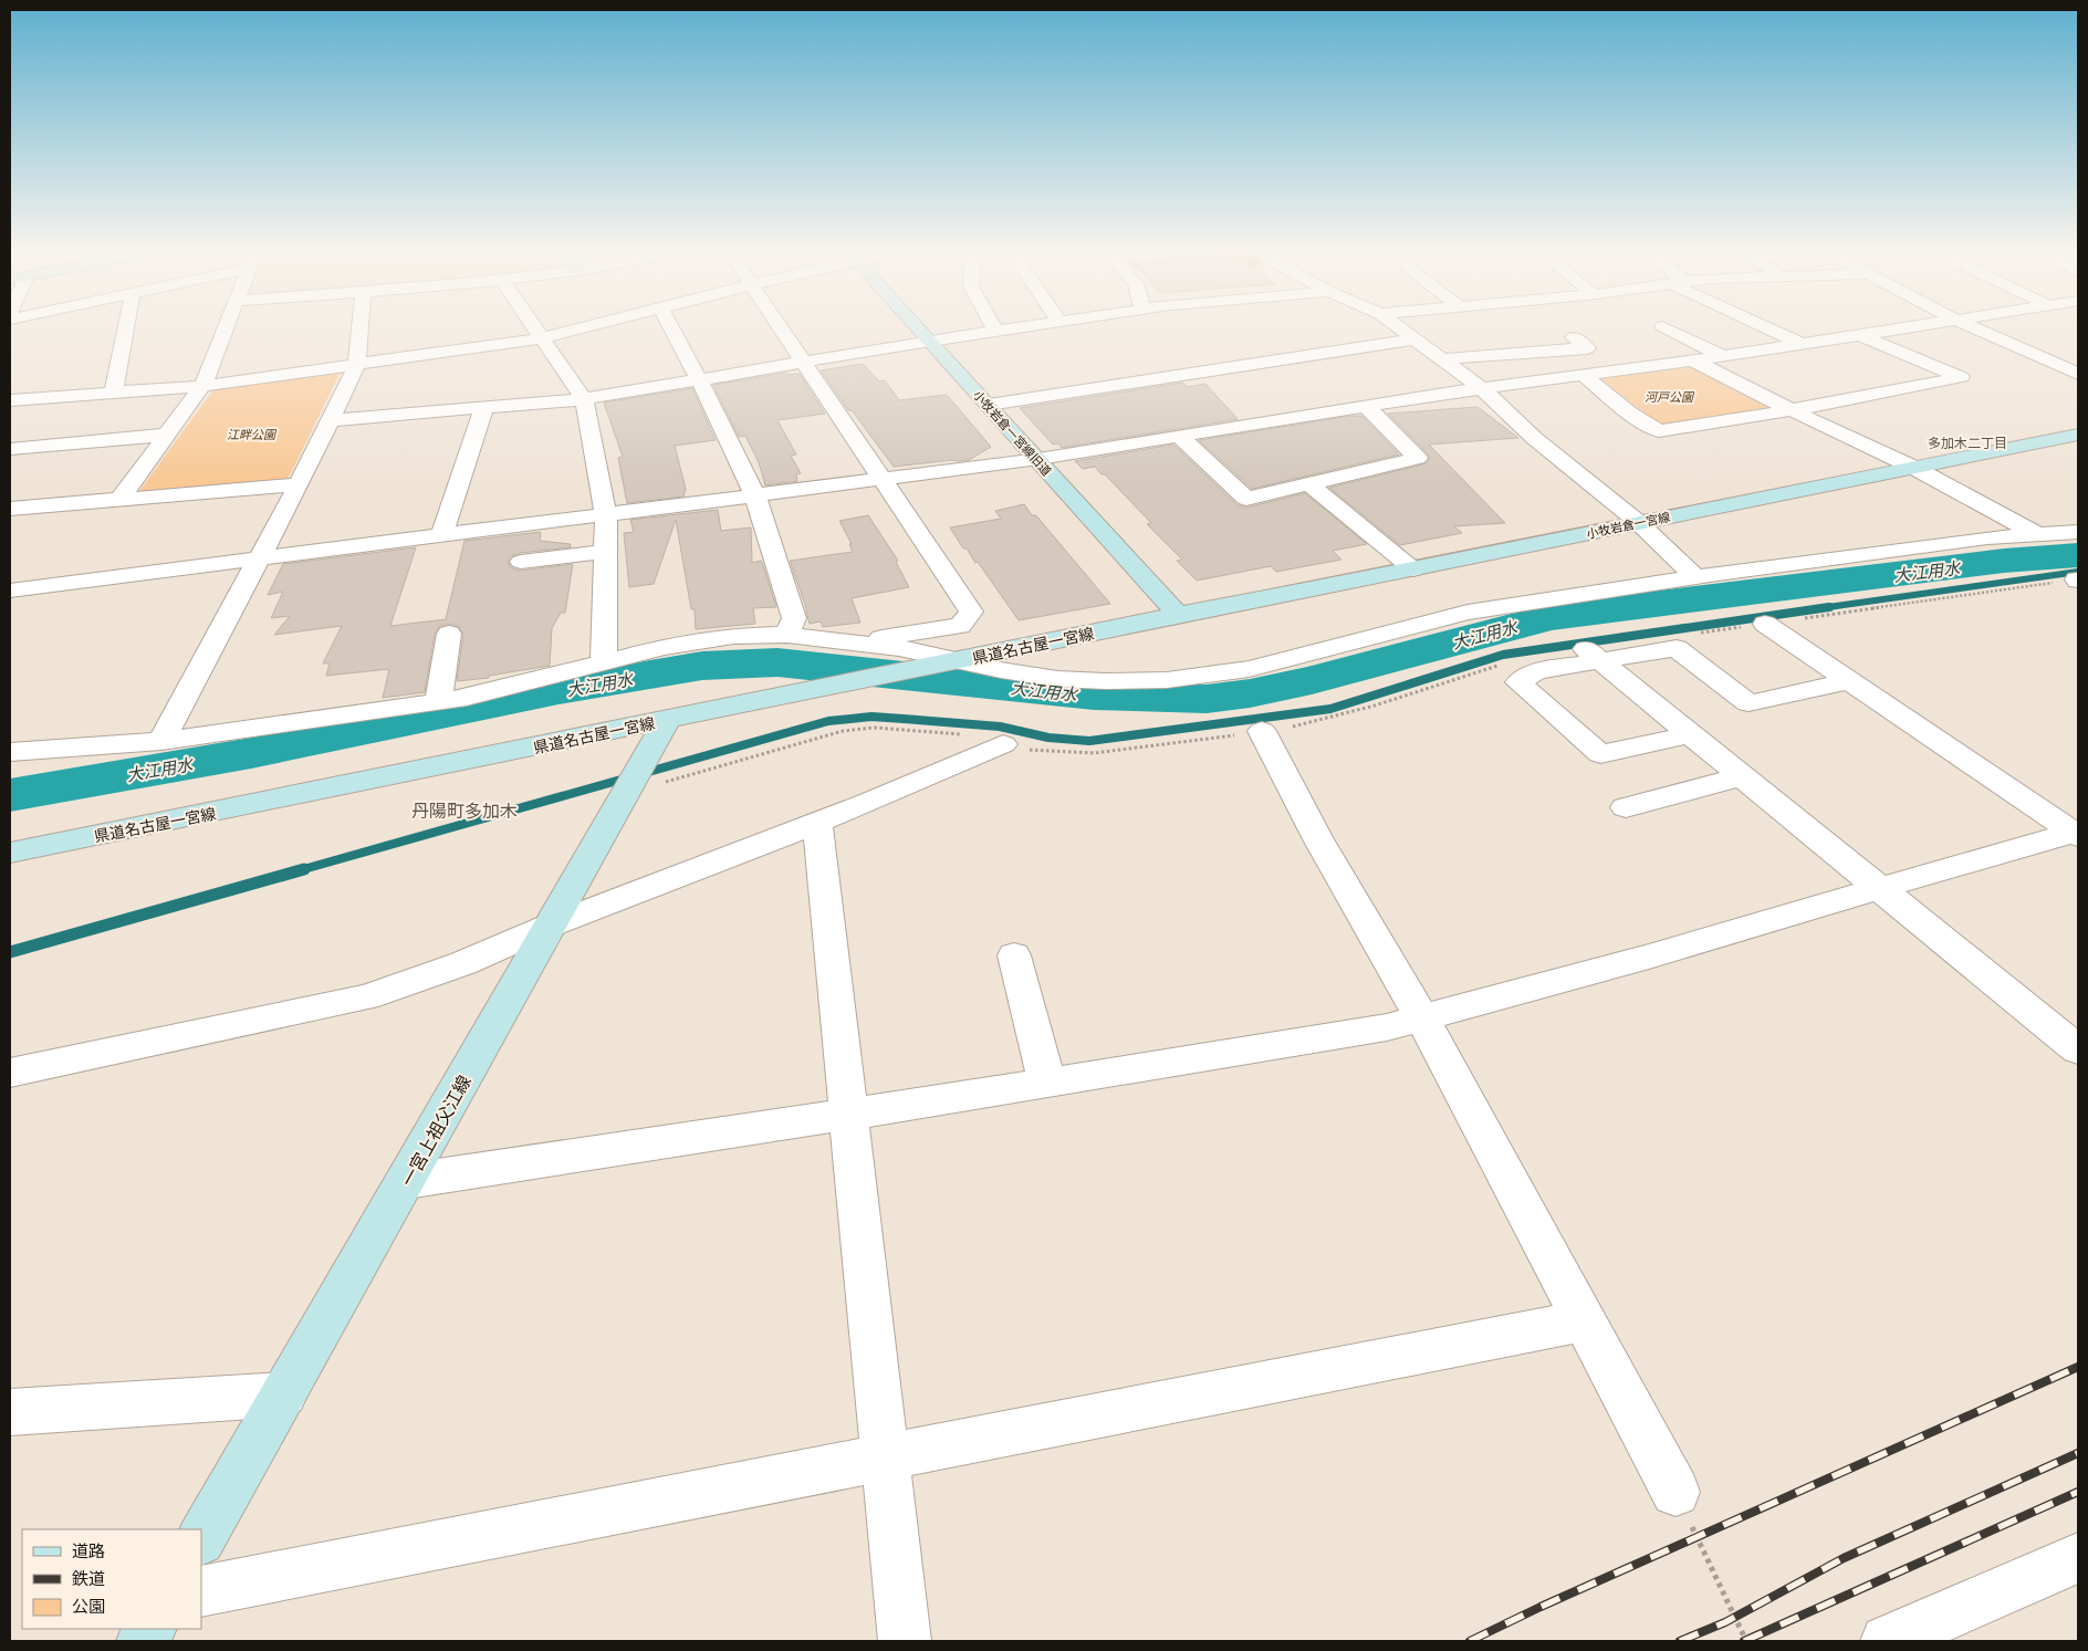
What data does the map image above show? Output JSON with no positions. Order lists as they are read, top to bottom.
{
  "streets": {
    "main road": [
      "小牧岩倉一宮線旧道",
      "小牧岩倉一宮線",
      "県道名古屋一宮線",
      "一宮上祖父江線"
    ]
  },
  "crossings": [
    ["小牧岩倉一宮線旧道", "小牧岩倉一宮線"],
    ["小牧岩倉一宮線旧道", "県道名古屋一宮線"],
    ["小牧岩倉一宮線", "県道名古屋一宮線"],
    ["県道名古屋一宮線", "一宮上祖父江線"]
  ],
  "districts": ["多加木二丁目", "丹陽町多加木"],
  "water": ["大江用水"],
  "parks": ["河戸公園", "江畔公園"],
  "legend": ["道路", "鉄道", "公園"]
}
